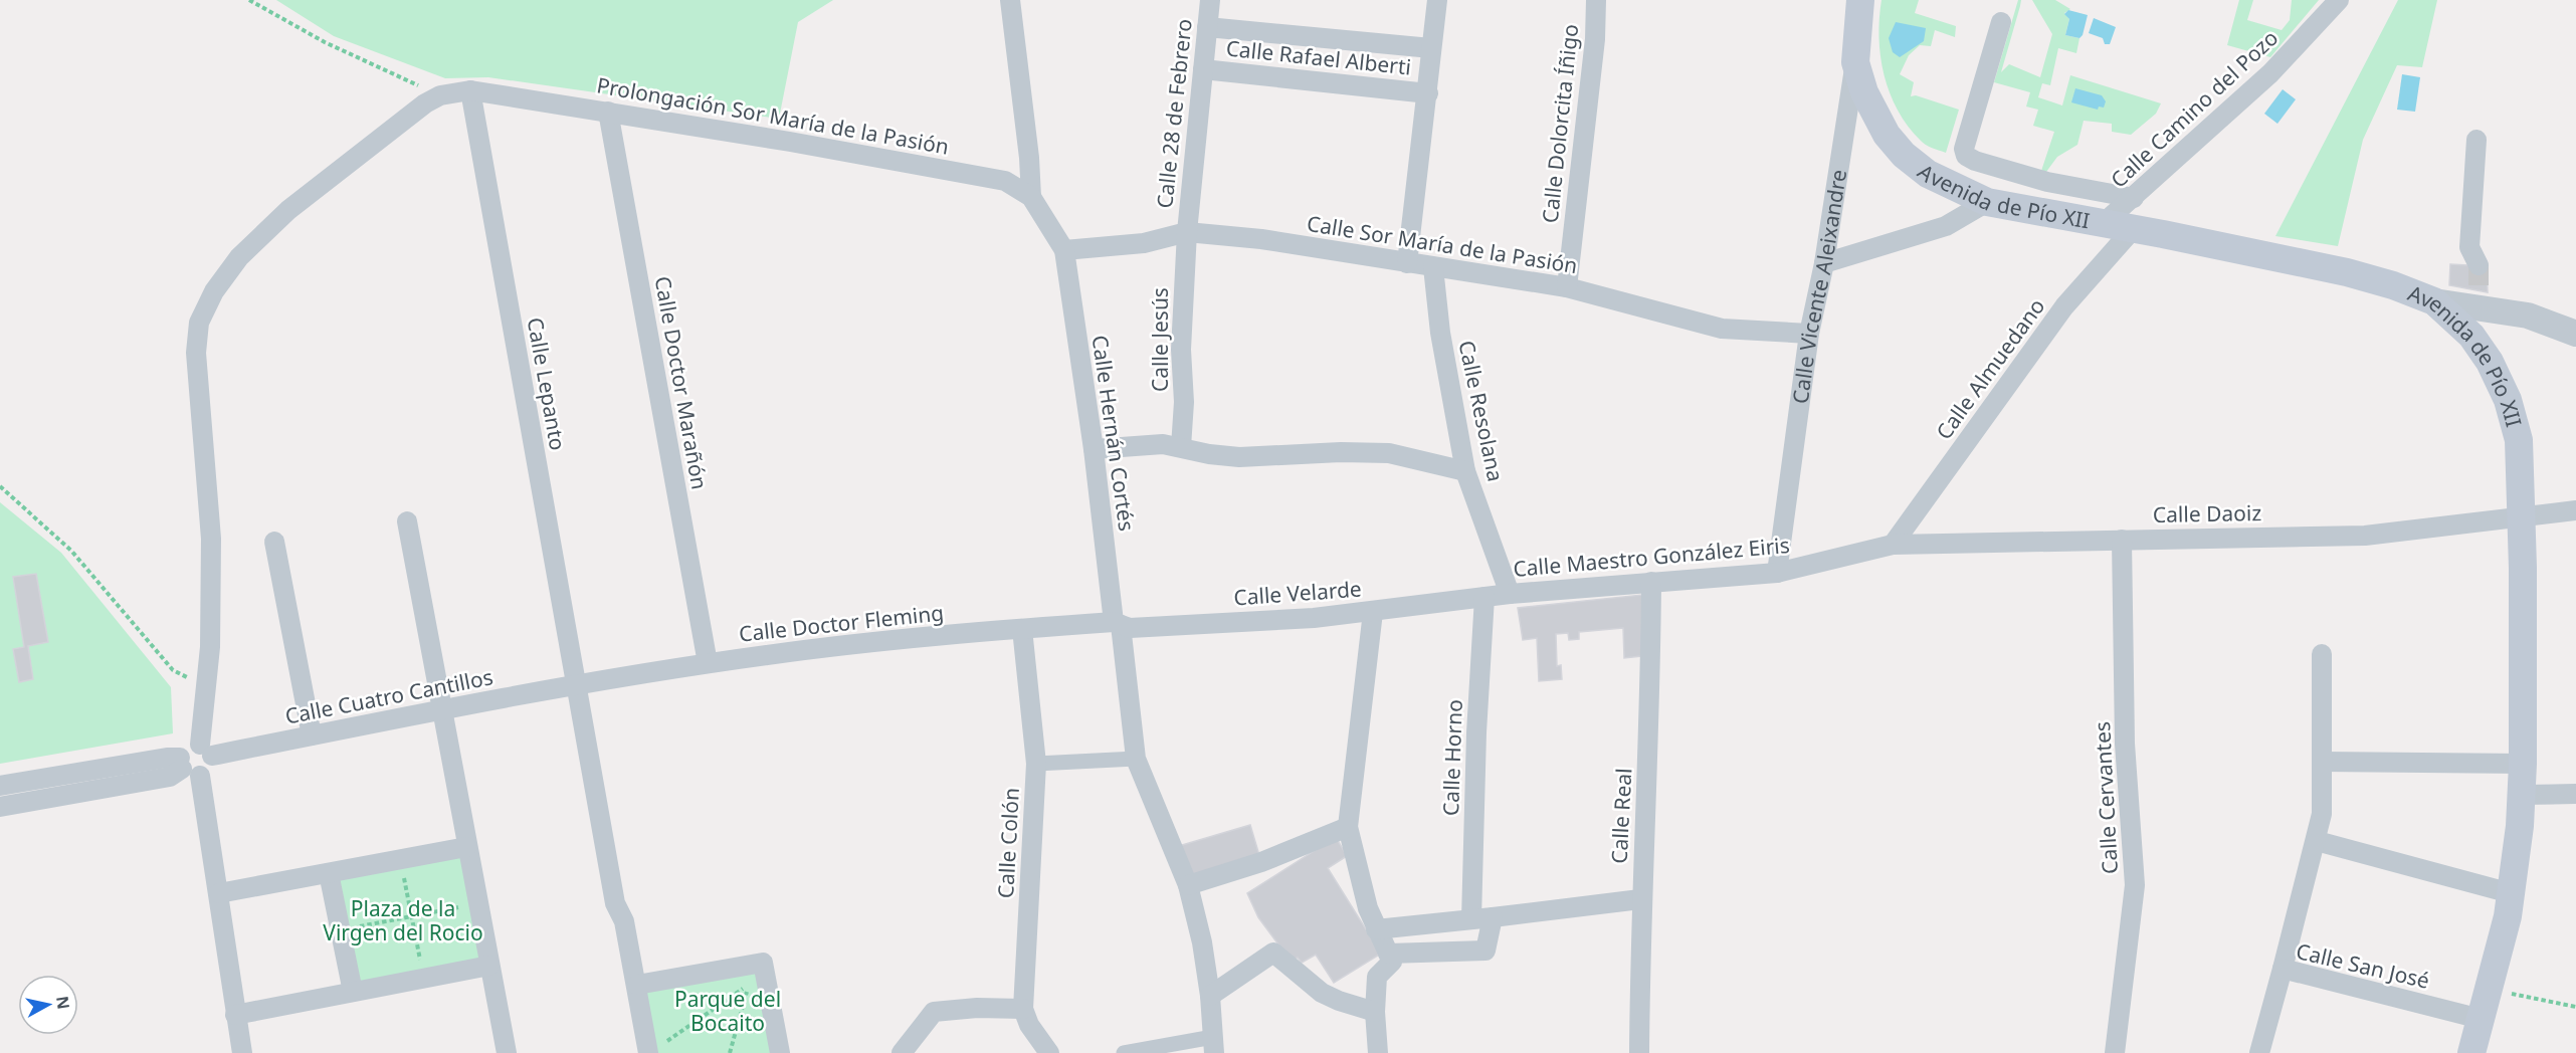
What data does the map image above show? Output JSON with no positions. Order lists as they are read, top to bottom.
{
  "streets": {
    "main road": ["Avenida de Pío XII", "Calle Vicente Aleixandre"],
    "street": [
      "Calle Rafael Alberti",
      "Calle Camino del Pozo",
      "Calle 28 de Febrero",
      "Prolongación Sor María de la Pasión",
      "Calle Dolorcita Íñigo",
      "Calle Sor María de la Pasión",
      "Calle Jesús",
      "Calle Almuedano",
      "Calle Doctor Marañón",
      "Calle Lepanto",
      "Calle Resolana",
      "Calle Hernán Cortés",
      "Calle Daoiz",
      "Calle Maestro González Eiris",
      "Calle Velarde",
      "Calle Doctor Fleming",
      "Calle Cuatro Cantillos",
      "Calle Horno",
      "Calle Cervantes",
      "Calle Real",
      "Calle Colón",
      "Calle San José"
    ]
  },
  "crossings": [
    ["Calle Rafael Alberti", "Calle 28 de Febrero"],
    ["Calle Camino del Pozo", "Avenida de Pío XII"],
    ["Calle 28 de Febrero", "Calle Sor María de la Pasión"],
    ["Calle 28 de Febrero", "Calle Jesús"],
    ["Prolongación Sor María de la Pasión", "Calle Sor María de la Pasión"],
    ["Prolongación Sor María de la Pasión", "Calle Doctor Marañón"],
    ["Prolongación Sor María de la Pasión", "Calle Lepanto"],
    ["Prolongación Sor María de la Pasión", "Calle Hernán Cortés"],
    ["Calle Dolorcita Íñigo", "Calle Sor María de la Pasión"],
    ["Avenida de Pío XII", "Calle Vicente Aleixandre"],
    ["Avenida de Pío XII", "Calle Almuedano"],
    ["Avenida de Pío XII", "Calle Daoiz"],
    ["Avenida de Pío XII", "Calle San José"],
    ["Calle Sor María de la Pasión", "Calle Vicente Aleixandre"],
    ["Calle Sor María de la Pasión", "Calle Jesús"],
    ["Calle Sor María de la Pasión", "Calle Resolana"],
    ["Calle Sor María de la Pasión", "Calle Hernán Cortés"],
    ["Calle Vicente Aleixandre", "Calle Maestro González Eiris"],
    ["Calle Almuedano", "Calle Daoiz"],
    ["Calle Almuedano", "Calle Maestro González Eiris"],
    ["Calle Doctor Marañón", "Calle Doctor Fleming"],
    ["Calle Lepanto", "Calle Doctor Fleming"],
    ["Calle Lepanto", "Calle Cuatro Cantillos"],
    ["Calle Resolana", "Calle Maestro González Eiris"],
    ["Calle Hernán Cortés", "Calle Velarde"],
    ["Calle Hernán Cortés", "Calle Doctor Fleming"],
    ["Calle Daoiz", "Calle Maestro González Eiris"],
    ["Calle Daoiz", "Calle Cervantes"],
    ["Calle Maestro González Eiris", "Calle Velarde"],
    ["Calle Maestro González Eiris", "Calle Horno"],
    ["Calle Maestro González Eiris", "Calle Real"],
    ["Calle Velarde", "Calle Doctor Fleming"],
    ["Calle Velarde", "Calle Horno"],
    ["Calle Doctor Fleming", "Calle Cuatro Cantillos"],
    ["Calle Doctor Fleming", "Calle Colón"]
  ],
  "parks": ["Plaza de la Virgen del Rocio", "Parque del Bocaito"],
  "north": "right"
}
